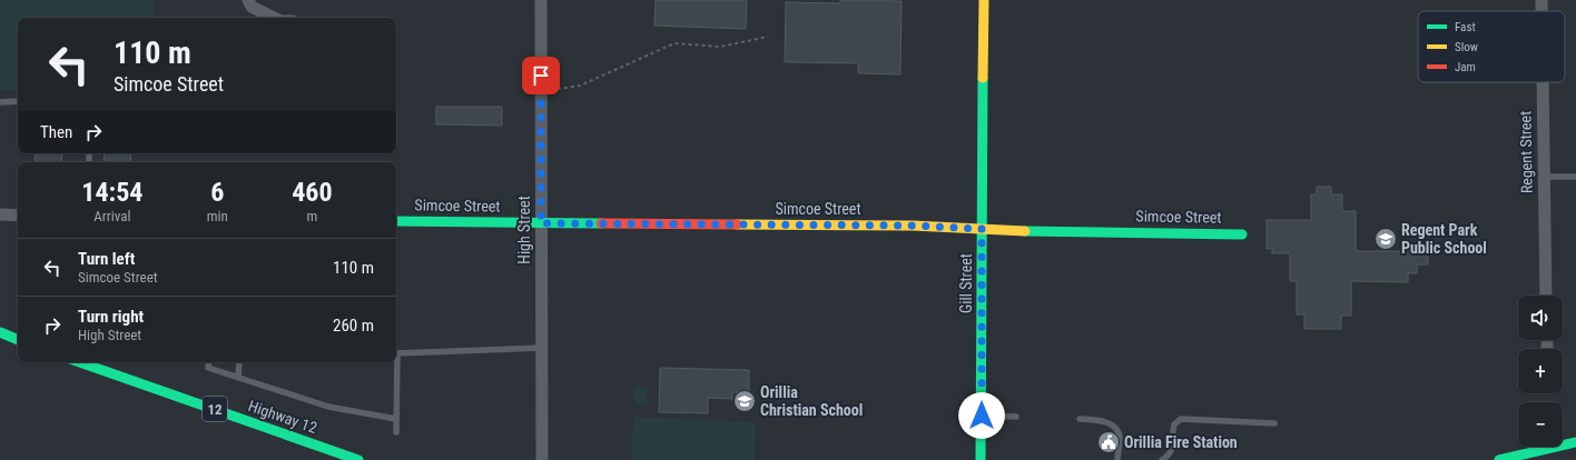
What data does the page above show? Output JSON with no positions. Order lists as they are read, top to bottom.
{
  "streets": {
    "main road": [
      "Simcoe Street",
      "Gill Street",
      "12",
      "Highway 12"
    ],
    "street": ["Regent Street", "High Street"]
  },
  "crossings": [
    ["Simcoe Street", "High Street"],
    ["Simcoe Street", "Gill Street"]
  ],
  "places": {
    "school or university": ["Regent Park Public School", "Orillia Christian School"],
    "public building": ["Orillia Fire Station"]
  },
  "legend": ["Fast", "Slow", "Jam"],
  "page": {
    "turn": ["110 m", "Simcoe Street"],
    "then": "Then",
    "eta": [
      "14:54",
      "Arrival",
      "6",
      "min",
      "460",
      "m"
    ],
    "list": [
      {
        "name": "Turn left",
        "note": "Simcoe Street",
        "value": "110 m"
      },
      {
        "name": "Turn right",
        "note": "High Street",
        "value": "260 m"
      }
    ],
    "map_buttons": ["+", "−"]
  }
}
